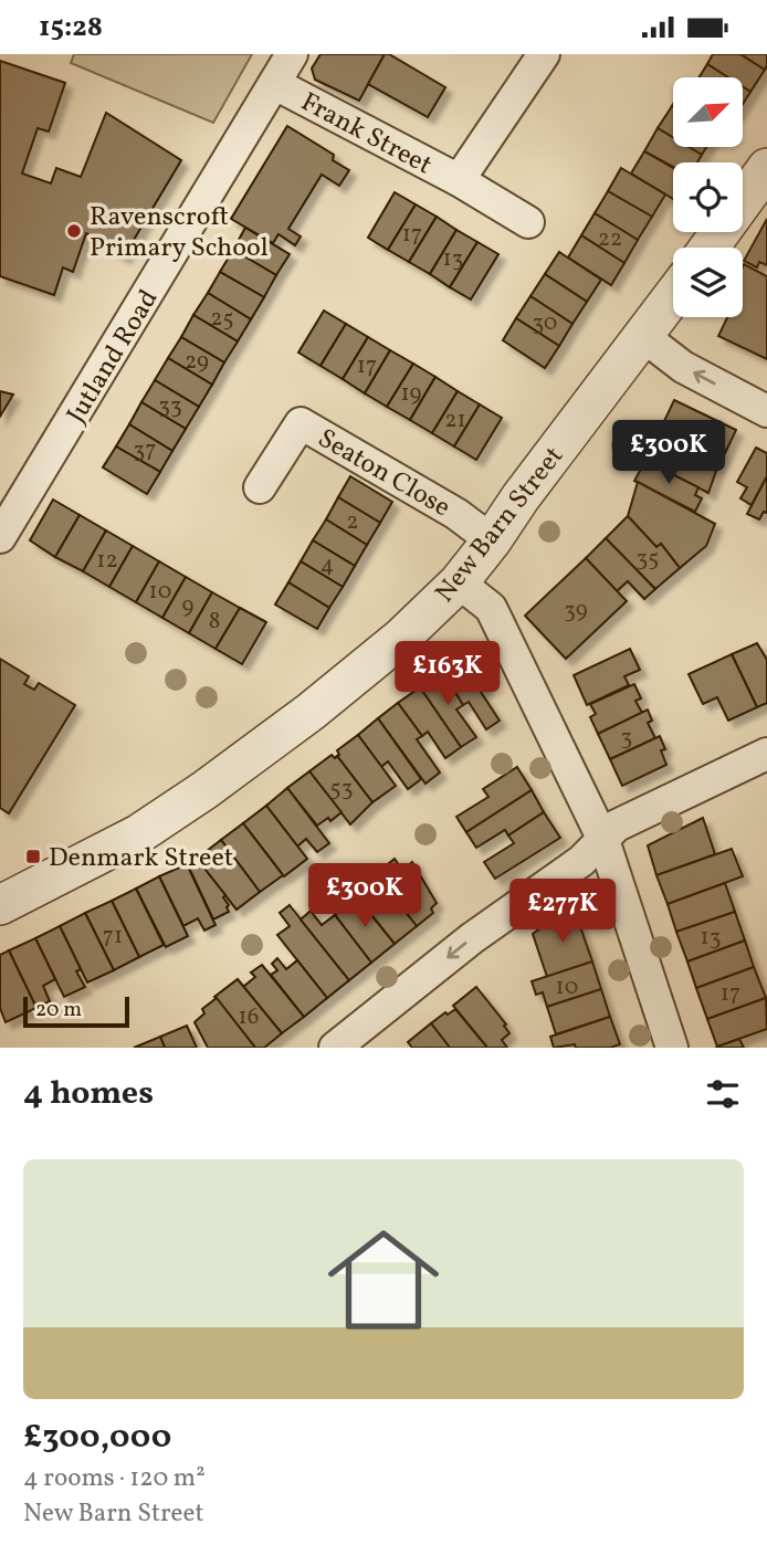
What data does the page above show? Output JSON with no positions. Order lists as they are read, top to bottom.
{
  "streets": {
    "street": [
      "Frank Street",
      "Jutland Road",
      "Seaton Close",
      "New Barn Street"
    ]
  },
  "crossings": [
    ["Frank Street", "Jutland Road"],
    ["Seaton Close", "New Barn Street"]
  ],
  "places": {
    "other": ["Ravenscroft Primary School"],
    "transit": ["Denmark Street"]
  },
  "house_numbers": [
    "17",
    "22",
    "13",
    "25",
    "30",
    "29",
    "17",
    "19",
    "33",
    "21",
    "37",
    "2",
    "35",
    "12",
    "4",
    "10",
    "9",
    "39",
    "8",
    "3",
    "53",
    "71",
    "13",
    "10",
    "17",
    "16"
  ],
  "scale_bar": "20 m",
  "north": "top right",
  "page": {
    "status": "15:28",
    "price": [
      "£300K",
      "£163K",
      "£300K",
      "£277K"
    ],
    "scale": "20 m",
    "heading": "4 homes",
    "list": [
      {
        "name": "£300,000",
        "note": "4 rooms · 120 m² · New Barn Street"
      }
    ]
  }
}
